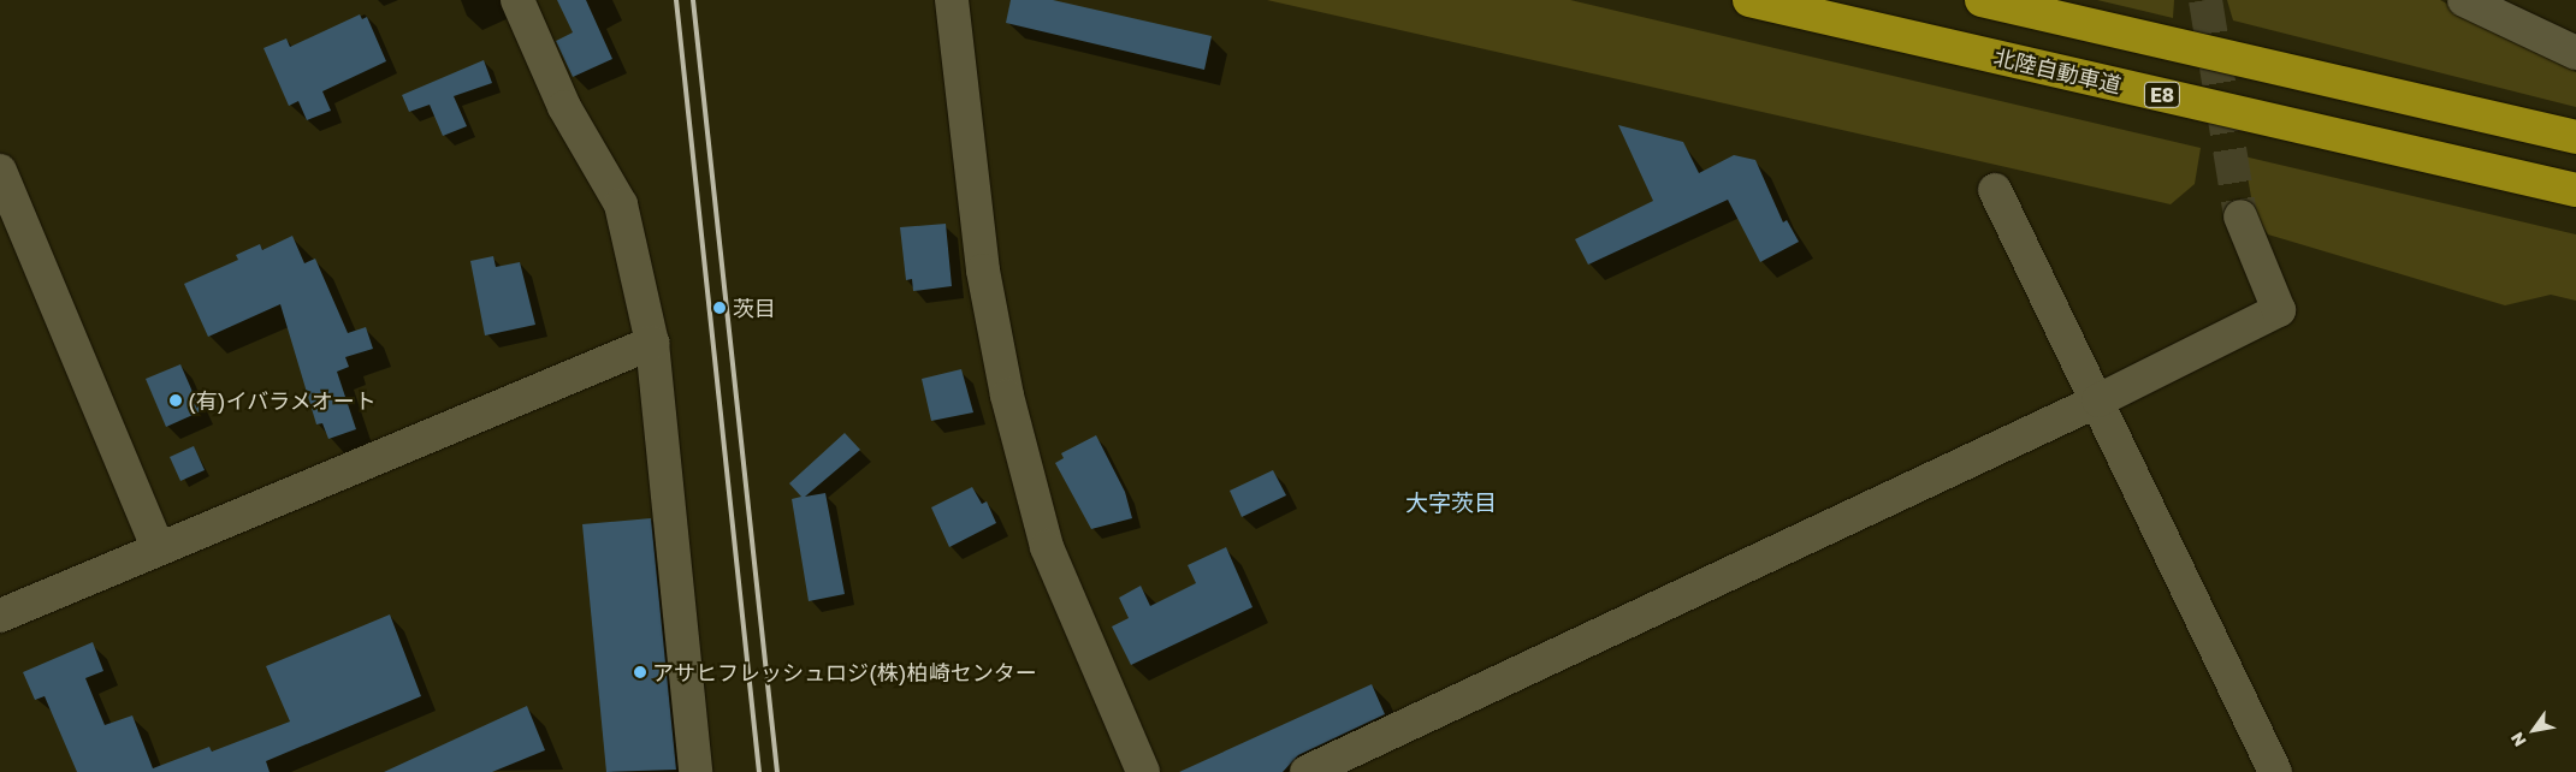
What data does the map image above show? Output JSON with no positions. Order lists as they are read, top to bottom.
{
  "streets": {
    "highway": ["北陸自動車道", "E8"]
  },
  "districts": ["大字茨目"],
  "places": ["茨目", "(有)イバラメオート", "アサヒフレッシュロジ(株)柏崎センター"],
  "north": "bottom left"
}
